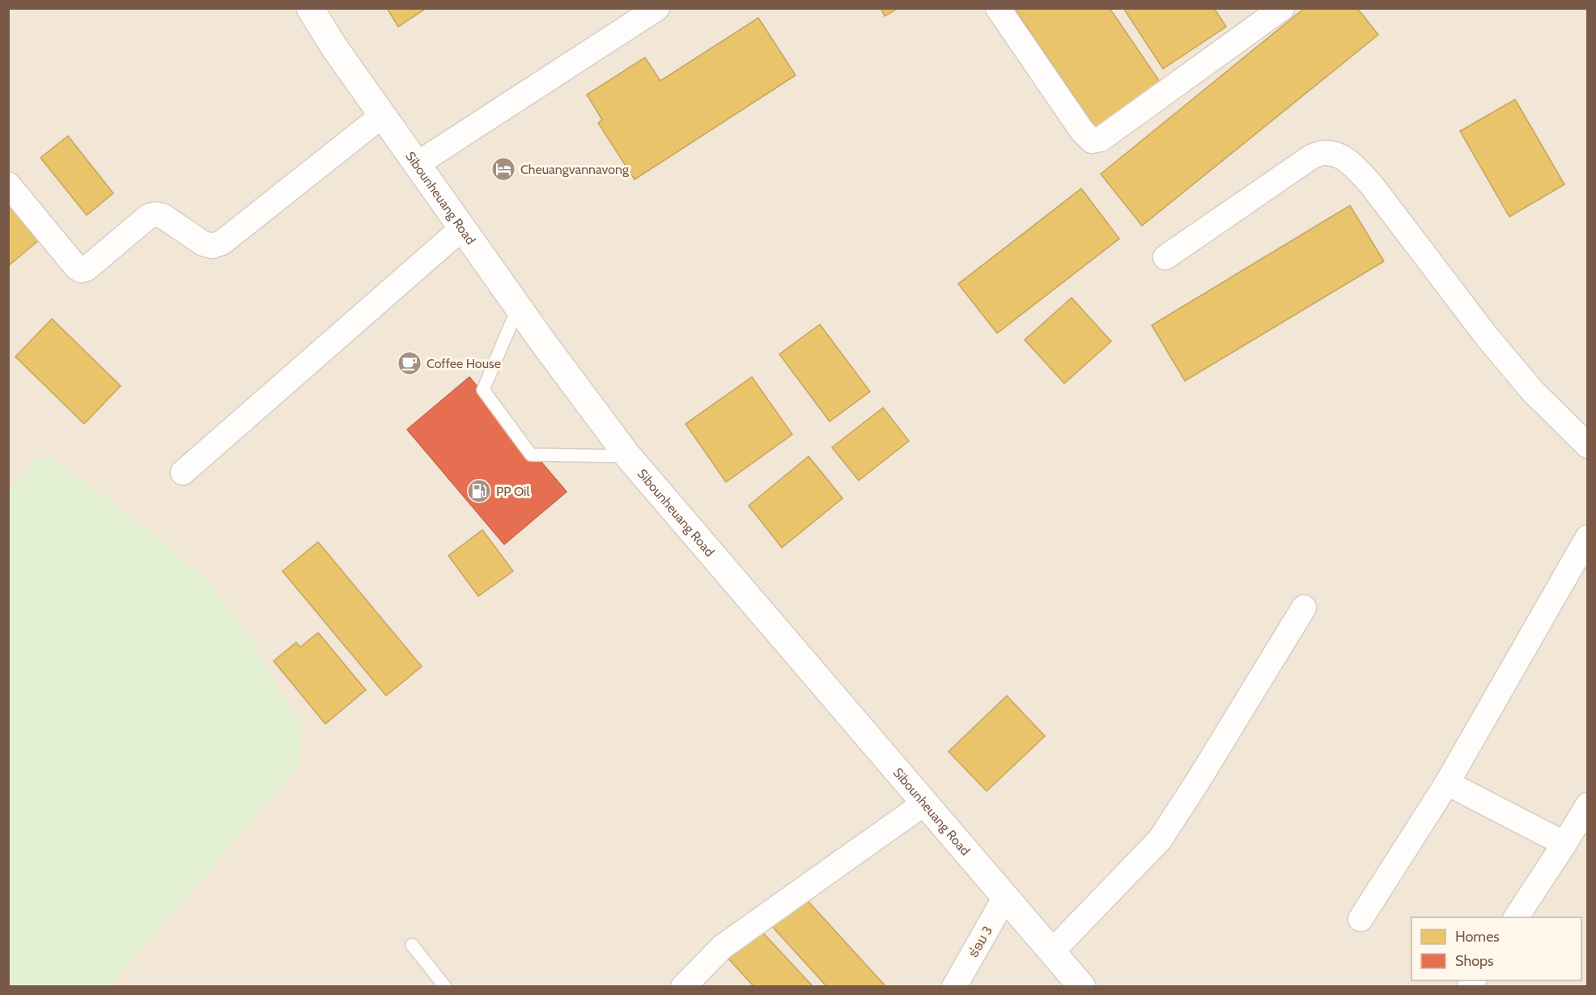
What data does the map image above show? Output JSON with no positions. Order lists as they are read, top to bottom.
{
  "streets": {
    "street": ["Sibounheuang Road", "ຮ່ອມ 3"]
  },
  "crossings": [
    ["Sibounheuang Road", "ຮ່ອມ 3"]
  ],
  "places": {
    "hotel": ["Cheuangvannavong"],
    "cafe": ["Coffee House"],
    "fuel station": ["PP Oil"]
  },
  "legend": ["Homes", "Shops"]
}
